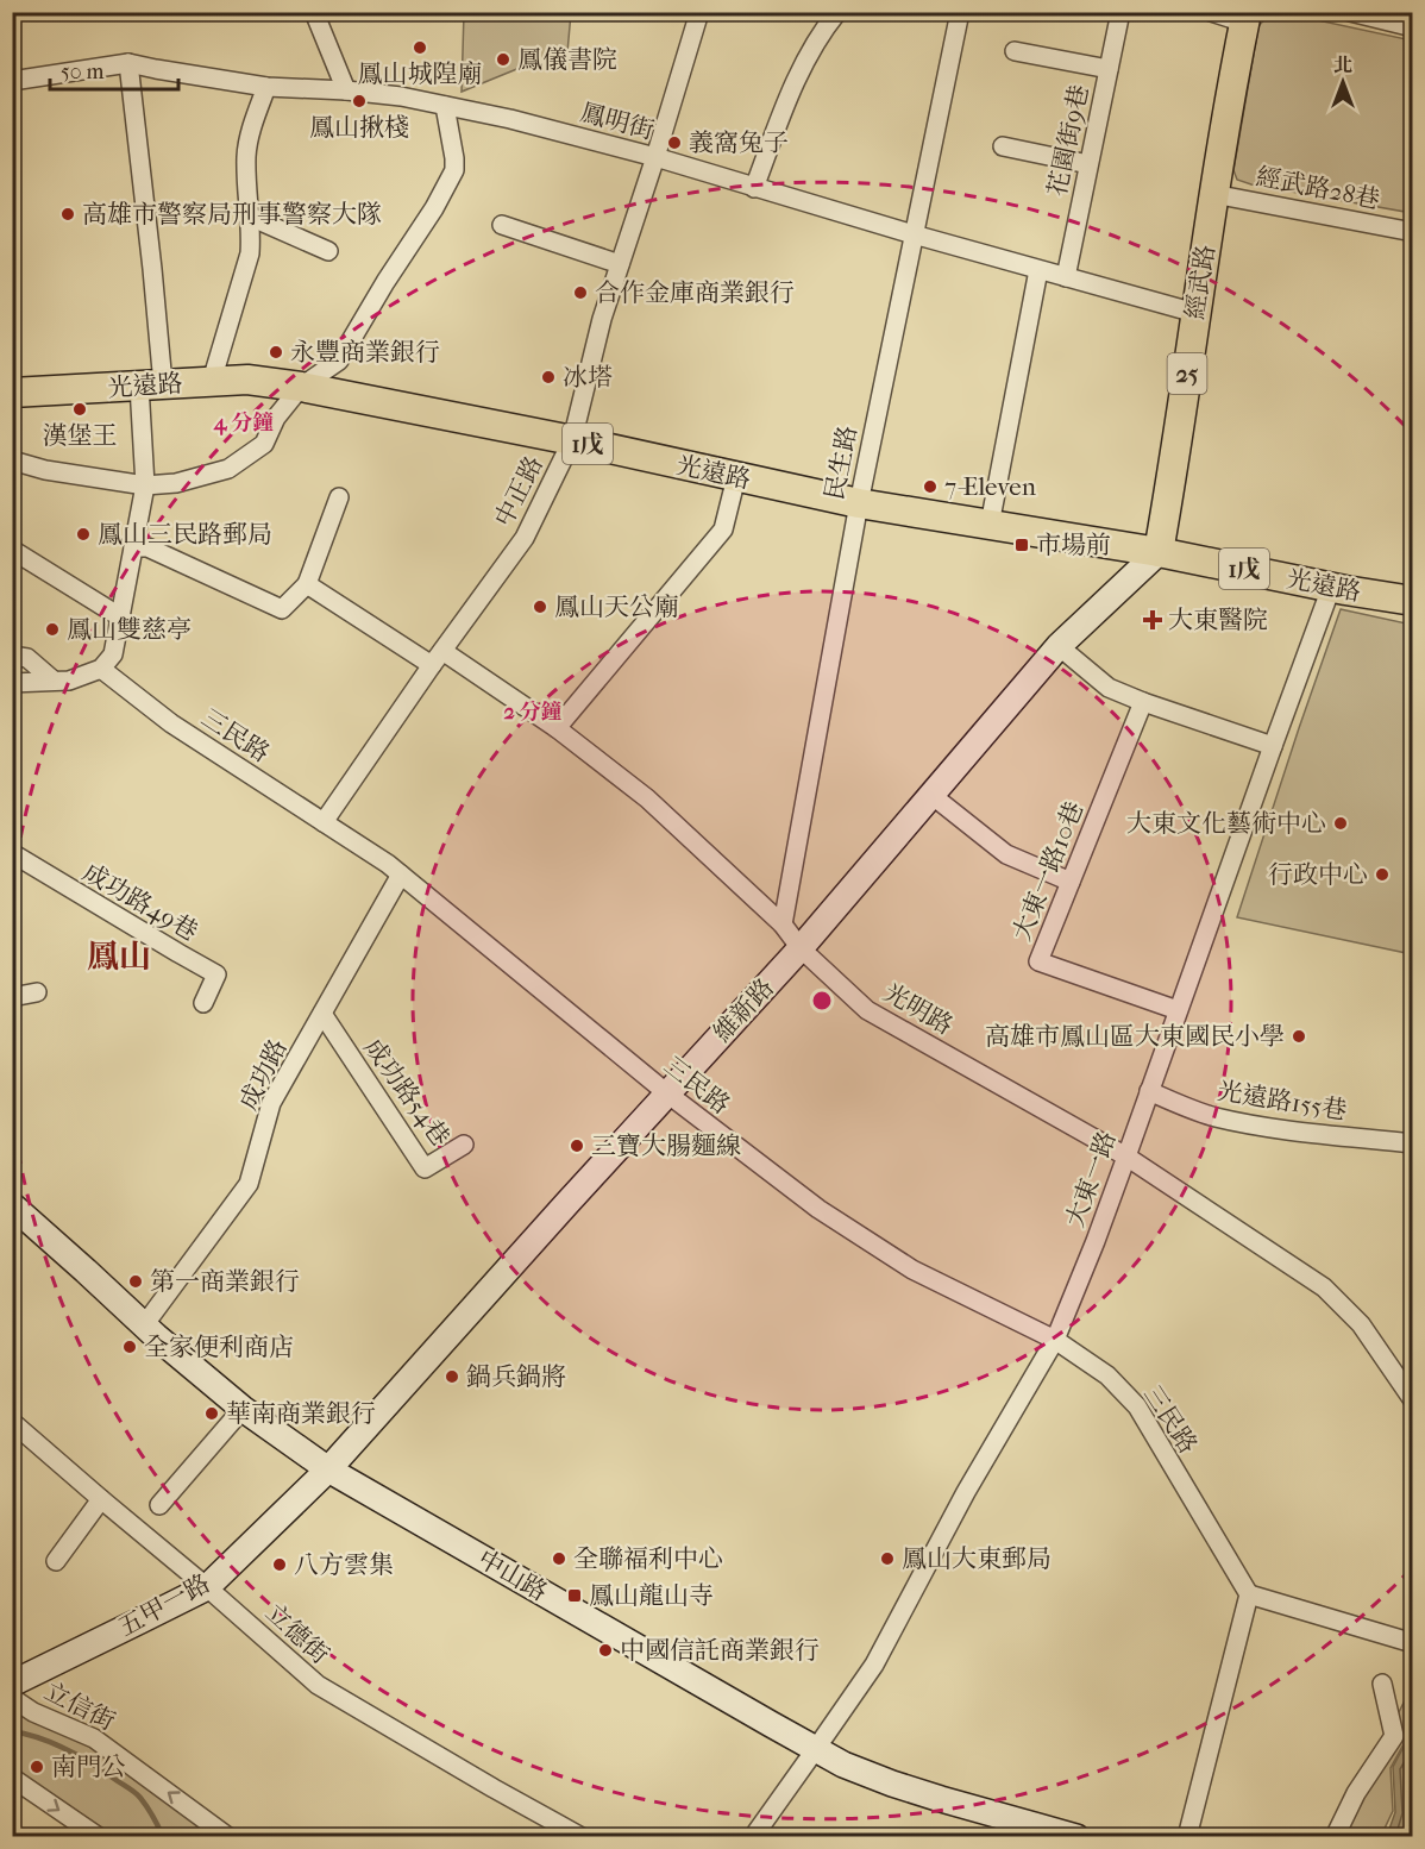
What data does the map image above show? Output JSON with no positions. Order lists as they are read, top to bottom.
{
  "streets": {
    "main road": [
      "經武路",
      "25",
      "光遠路",
      "1戊",
      "維新路",
      "中山路",
      "五甲一路"
    ],
    "street": [
      "鳳明街",
      "花園街9巷",
      "經武路28巷",
      "民生路",
      "中正路",
      "三民路",
      "大東一路10巷",
      "成功路49巷",
      "光明路",
      "成功路",
      "成功路54巷",
      "光遠路155巷",
      "大東一路",
      "立德街",
      "立信街"
    ]
  },
  "crossings": [
    ["鳳明街", "花園街9巷"],
    ["鳳明街", "經武路"],
    ["鳳明街", "民生路"],
    ["鳳明街", "中正路"],
    ["經武路28巷", "經武路"],
    ["經武路", "光遠路"],
    ["經武路", "維新路"],
    ["光遠路", "民生路"],
    ["光遠路", "中正路"],
    ["光遠路", "維新路"],
    ["光遠路", "大東一路"],
    ["民生路", "光明路"],
    ["中正路", "三民路"],
    ["中正路", "光明路"],
    ["三民路", "維新路"],
    ["三民路", "成功路"],
    ["三民路", "大東一路"],
    ["大東一路10巷", "大東一路"],
    ["光明路", "維新路"],
    ["光明路", "大東一路"],
    ["維新路", "中山路"],
    ["維新路", "五甲一路"],
    ["成功路", "成功路54巷"],
    ["成功路", "中山路"],
    ["光遠路155巷", "大東一路"],
    ["大東一路", "中山路"],
    ["中山路", "五甲一路"],
    ["五甲一路", "立德街"]
  ],
  "districts": ["鳳山"],
  "places": {
    "other": [
      "鳳山城隍廟",
      "鳳儀書院",
      "鳳山揪棧",
      "義窩兔子",
      "高雄市警察局刑事警察大隊",
      "合作金庫商業銀行",
      "永豐商業銀行",
      "冰塔",
      "漢堡王",
      "7-Eleven",
      "鳳山三民路郵局",
      "鳳山天公廟",
      "鳳山雙慈亭",
      "大東文化藝術中心",
      "行政中心",
      "高雄市鳳山區大東國民小學",
      "三寶大腸麵線",
      "第一商業銀行",
      "全家便利商店",
      "鍋兵鍋將",
      "華南商業銀行",
      "全聯福利中心",
      "鳳山大東郵局",
      "八方雲集",
      "中國信託商業銀行",
      "南門公"
    ],
    "transit": ["市場前", "鳳山龍山寺"],
    "health": ["大東醫院"]
  },
  "scale_bar": "50 m",
  "north": "top",
  "rings": ["4 分鐘", "2 分鐘"]
}
